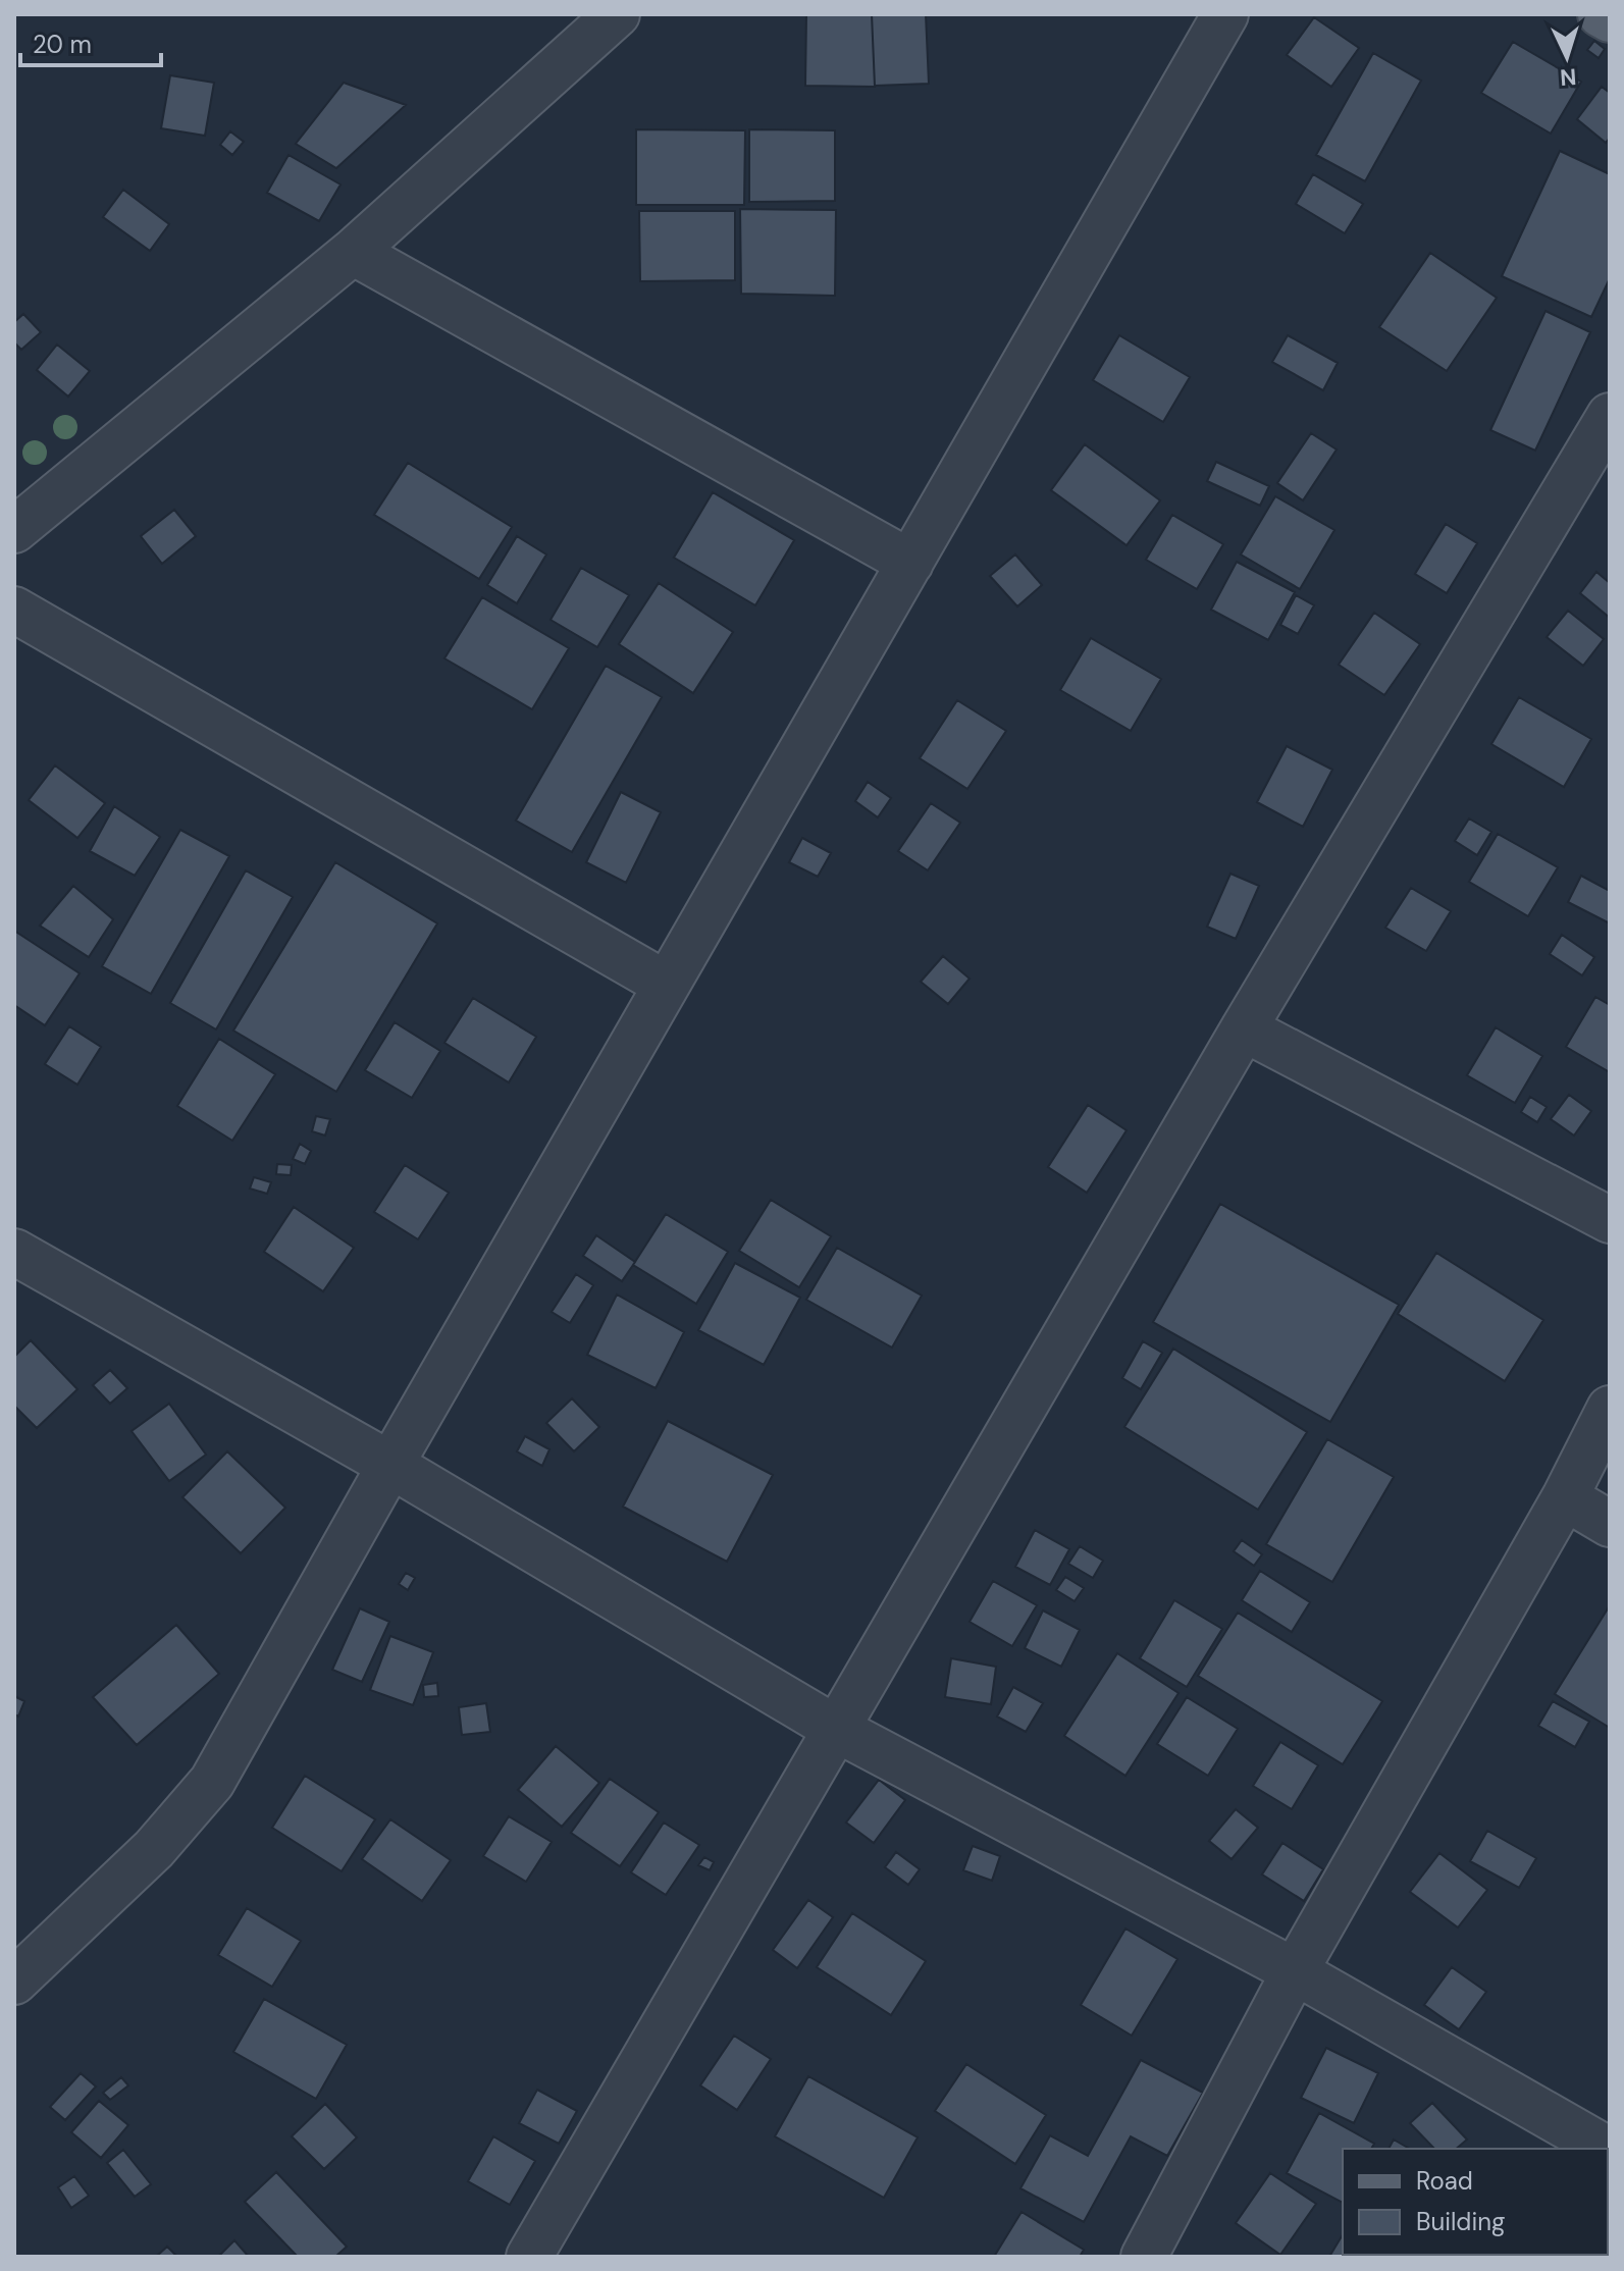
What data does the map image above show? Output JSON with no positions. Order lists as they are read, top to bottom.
{
  "legend": ["Road", "Building"],
  "scale_bar": "20 m",
  "north": "bottom"
}
